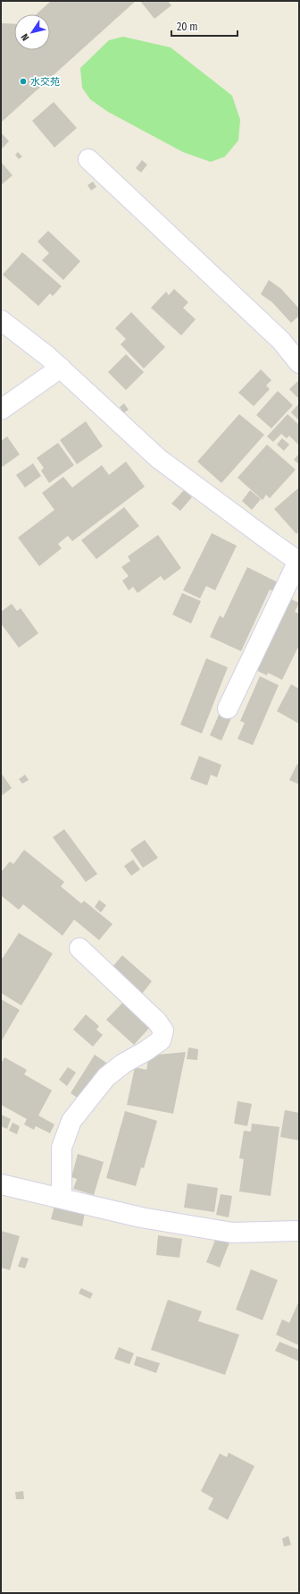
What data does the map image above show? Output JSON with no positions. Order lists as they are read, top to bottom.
{
  "places": ["水交苑"],
  "scale_bar": "20 m",
  "north": "bottom left"
}
